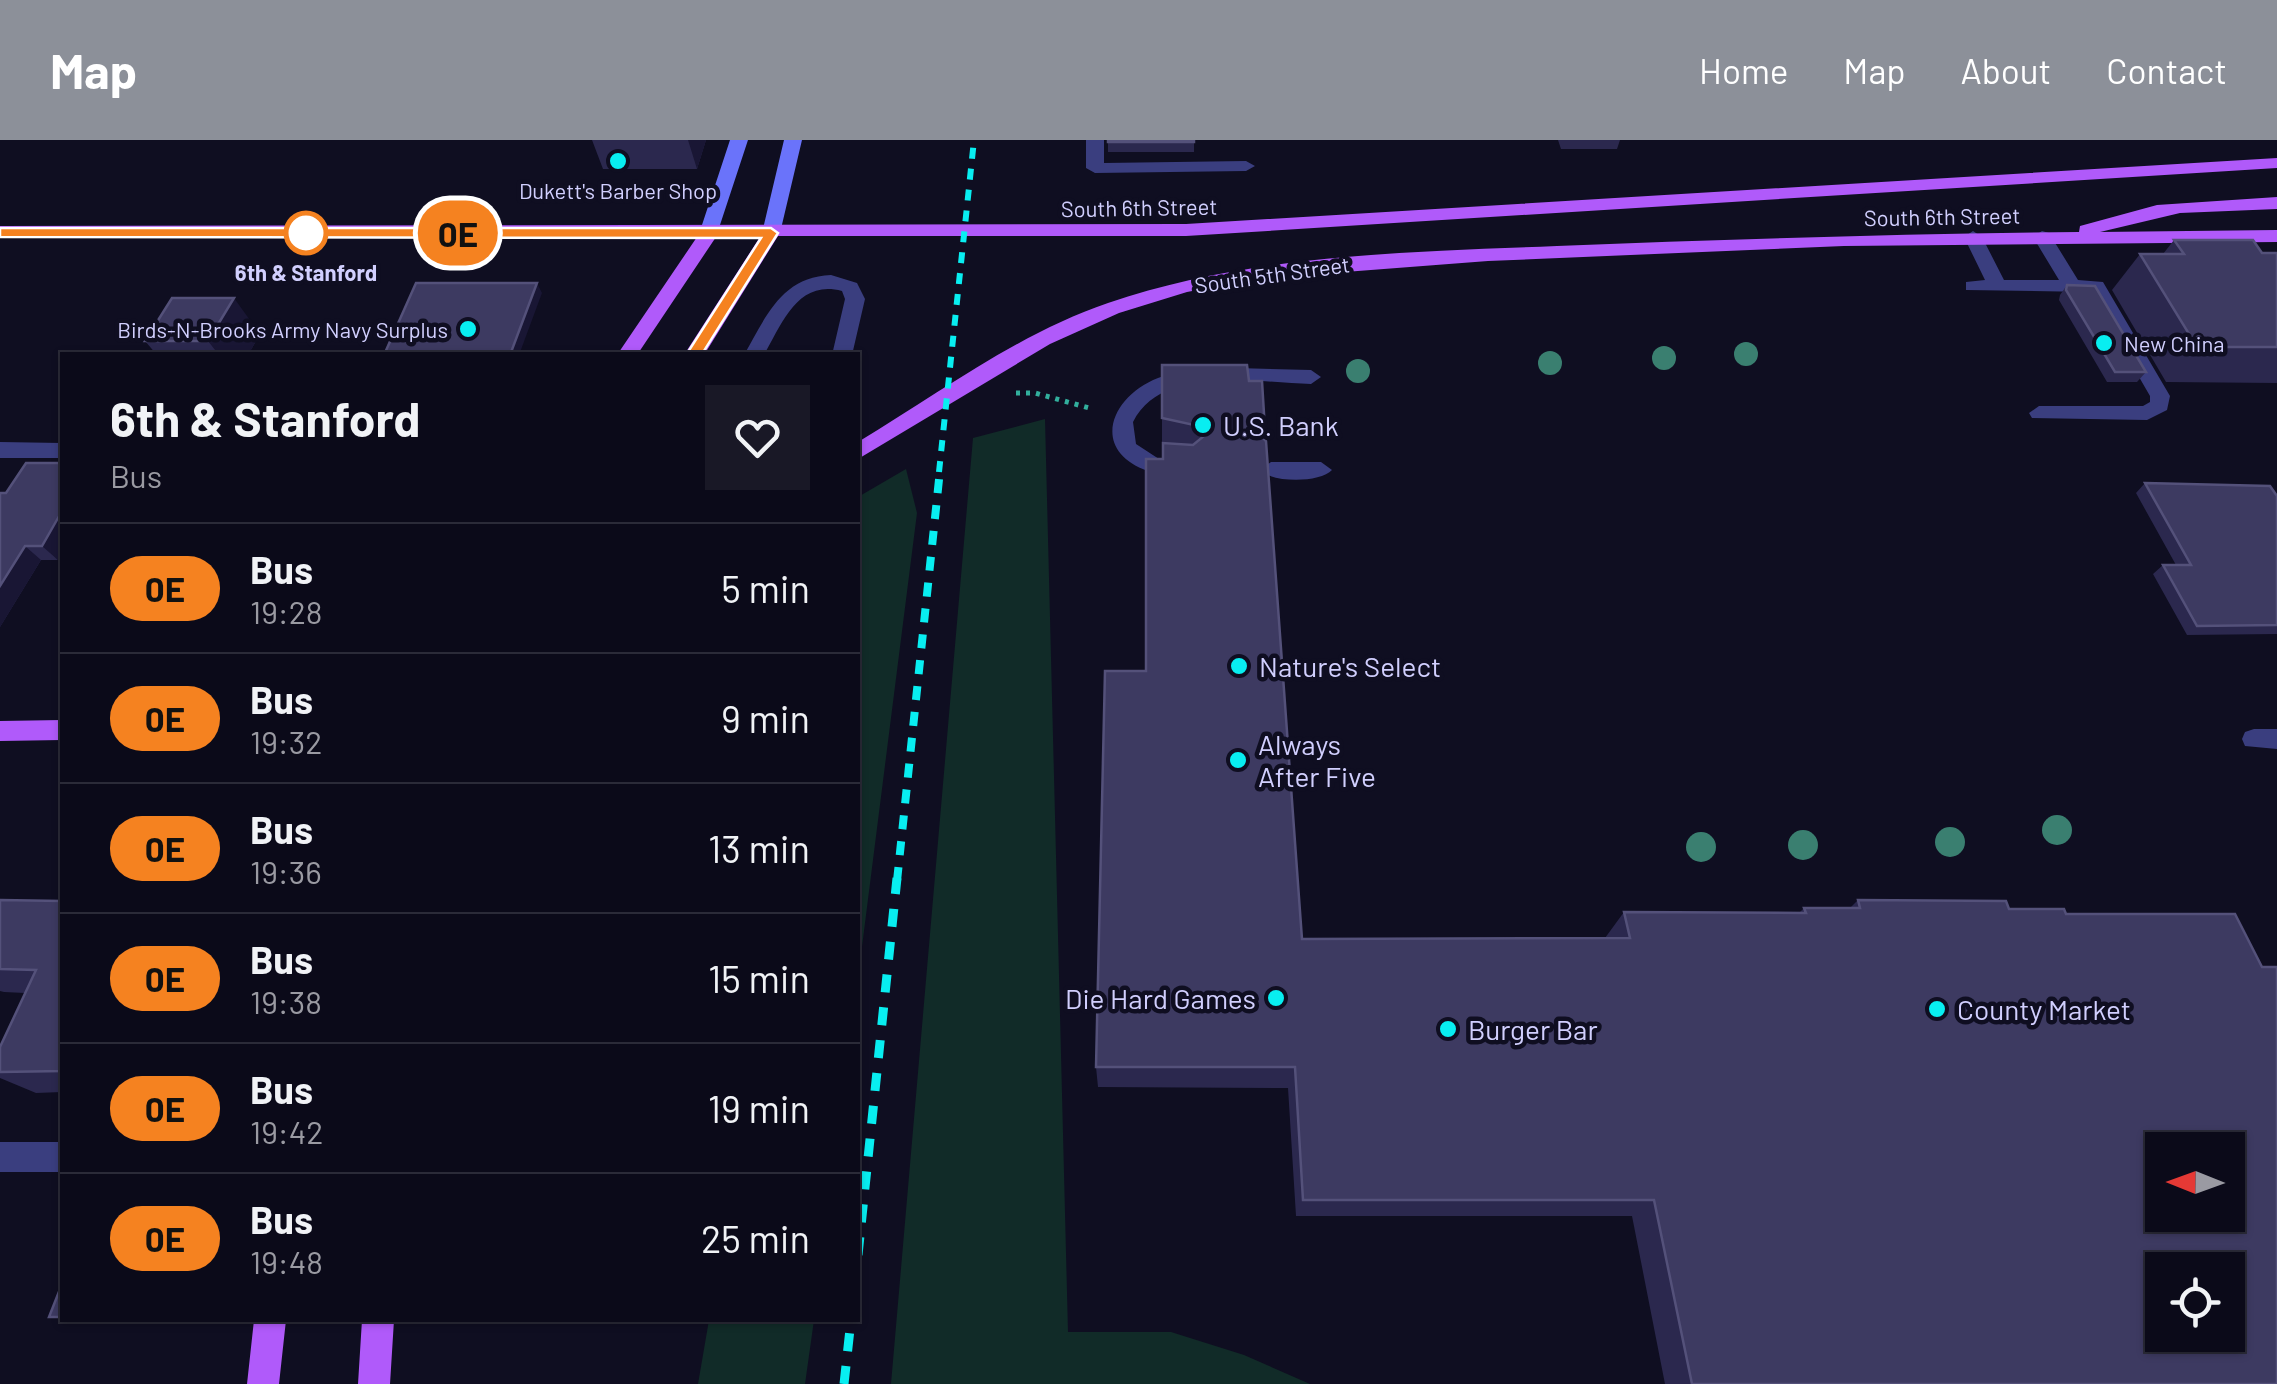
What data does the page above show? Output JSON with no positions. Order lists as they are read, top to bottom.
{
  "streets": {
    "main road": ["South 6th Street", "South 5th Street"]
  },
  "crossings": [
    ["South 6th Street", "South 5th Street"]
  ],
  "places": [
    "Dukett's Barber Shop",
    "6th & Stanford",
    "Birds-N-Brooks Army Navy Surplus",
    "New China",
    "U.S. Bank",
    "Nature's Select",
    "Always After Five",
    "Die Hard Games",
    "County Market",
    "Burger Bar"
  ],
  "lines": ["bus line 0E"],
  "north": "left",
  "page": {
    "header": "Map",
    "nav": [
      "Home",
      "Map",
      "About",
      "Contact"
    ],
    "on_map": "0E",
    "heading": ["6th & Stanford", "Bus"],
    "list": [
      {
        "mark": "0E",
        "name": "Bus",
        "note": "19:28",
        "value": "5 min"
      },
      {
        "mark": "0E",
        "name": "Bus",
        "note": "19:32",
        "value": "9 min"
      },
      {
        "mark": "0E",
        "name": "Bus",
        "note": "19:36",
        "value": "13 min"
      },
      {
        "mark": "0E",
        "name": "Bus",
        "note": "19:38",
        "value": "15 min"
      },
      {
        "mark": "0E",
        "name": "Bus",
        "note": "19:42",
        "value": "19 min"
      },
      {
        "mark": "0E",
        "name": "Bus",
        "note": "19:48",
        "value": "25 min"
      }
    ]
  }
}
